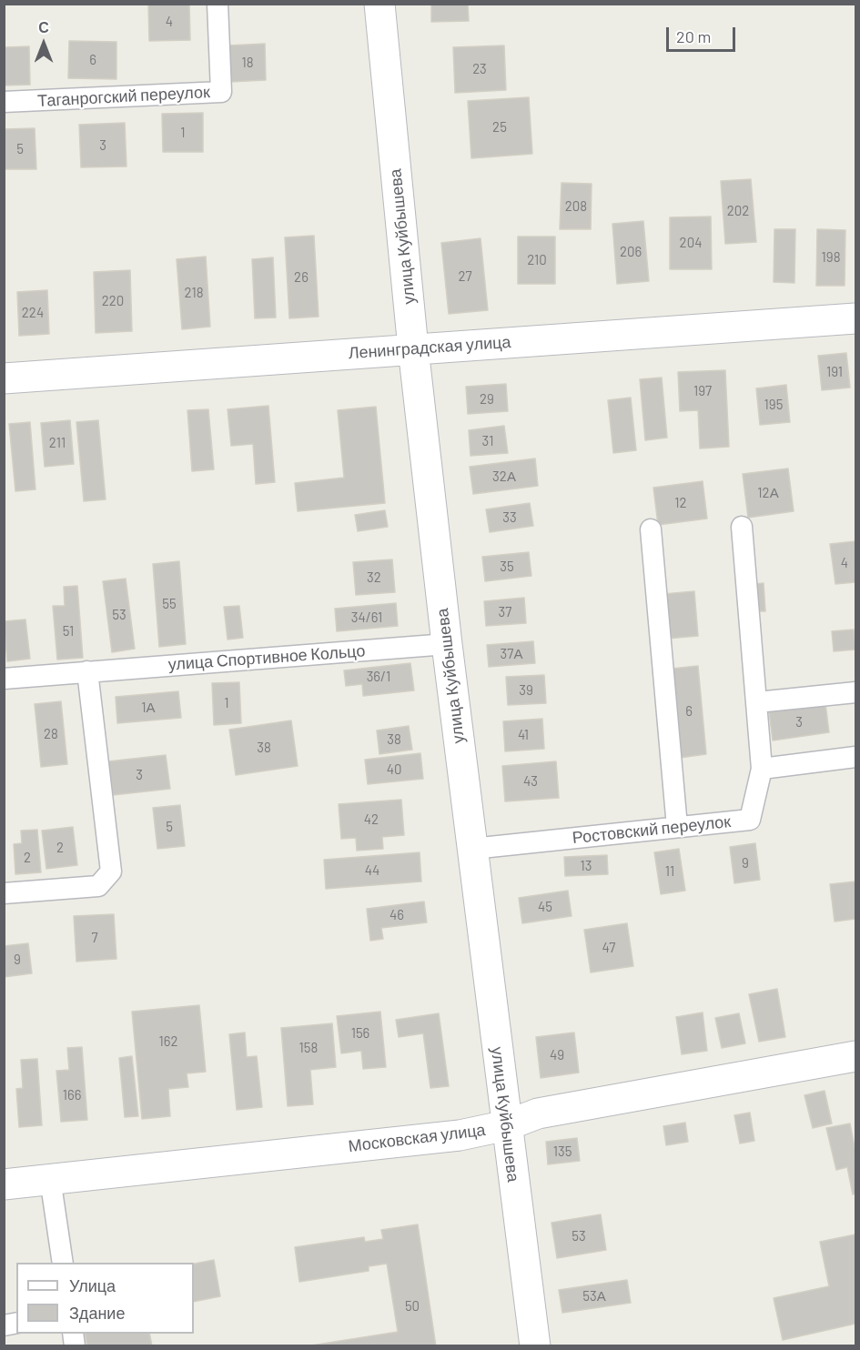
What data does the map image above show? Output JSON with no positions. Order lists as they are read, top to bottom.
{
  "streets": {
    "street": [
      "Таганрогский переулок",
      "улица Куйбышева",
      "Ленинградская улица",
      "улица Спортивное Кольцо",
      "Ростовский переулок",
      "Московская улица"
    ]
  },
  "crossings": [
    ["улица Куйбышева", "Ленинградская улица"],
    ["улица Куйбышева", "улица Спортивное Кольцо"],
    ["улица Куйбышева", "Ростовский переулок"],
    ["улица Куйбышева", "Московская улица"]
  ],
  "house_numbers": [
    "4",
    "6",
    "18",
    "23",
    "25",
    "1",
    "3",
    "5",
    "208",
    "202",
    "204",
    "206",
    "198",
    "210",
    "27",
    "26",
    "218",
    "220",
    "224",
    "191",
    "197",
    "29",
    "195",
    "31",
    "211",
    "32А",
    "12А",
    "12",
    "33",
    "4",
    "35",
    "32",
    "55",
    "37",
    "53",
    "34/61",
    "51",
    "37А",
    "36/1",
    "39",
    "1",
    "1А",
    "6",
    "3",
    "28",
    "41",
    "38",
    "38",
    "40",
    "3",
    "43",
    "42",
    "5",
    "2",
    "2",
    "9",
    "13",
    "44",
    "11",
    "45",
    "46",
    "7",
    "47",
    "9",
    "156",
    "162",
    "158",
    "49",
    "166",
    "135",
    "53",
    "53А",
    "50"
  ],
  "legend": ["Улица", "Здание"],
  "scale_bar": "20 m",
  "north": "top"
}
